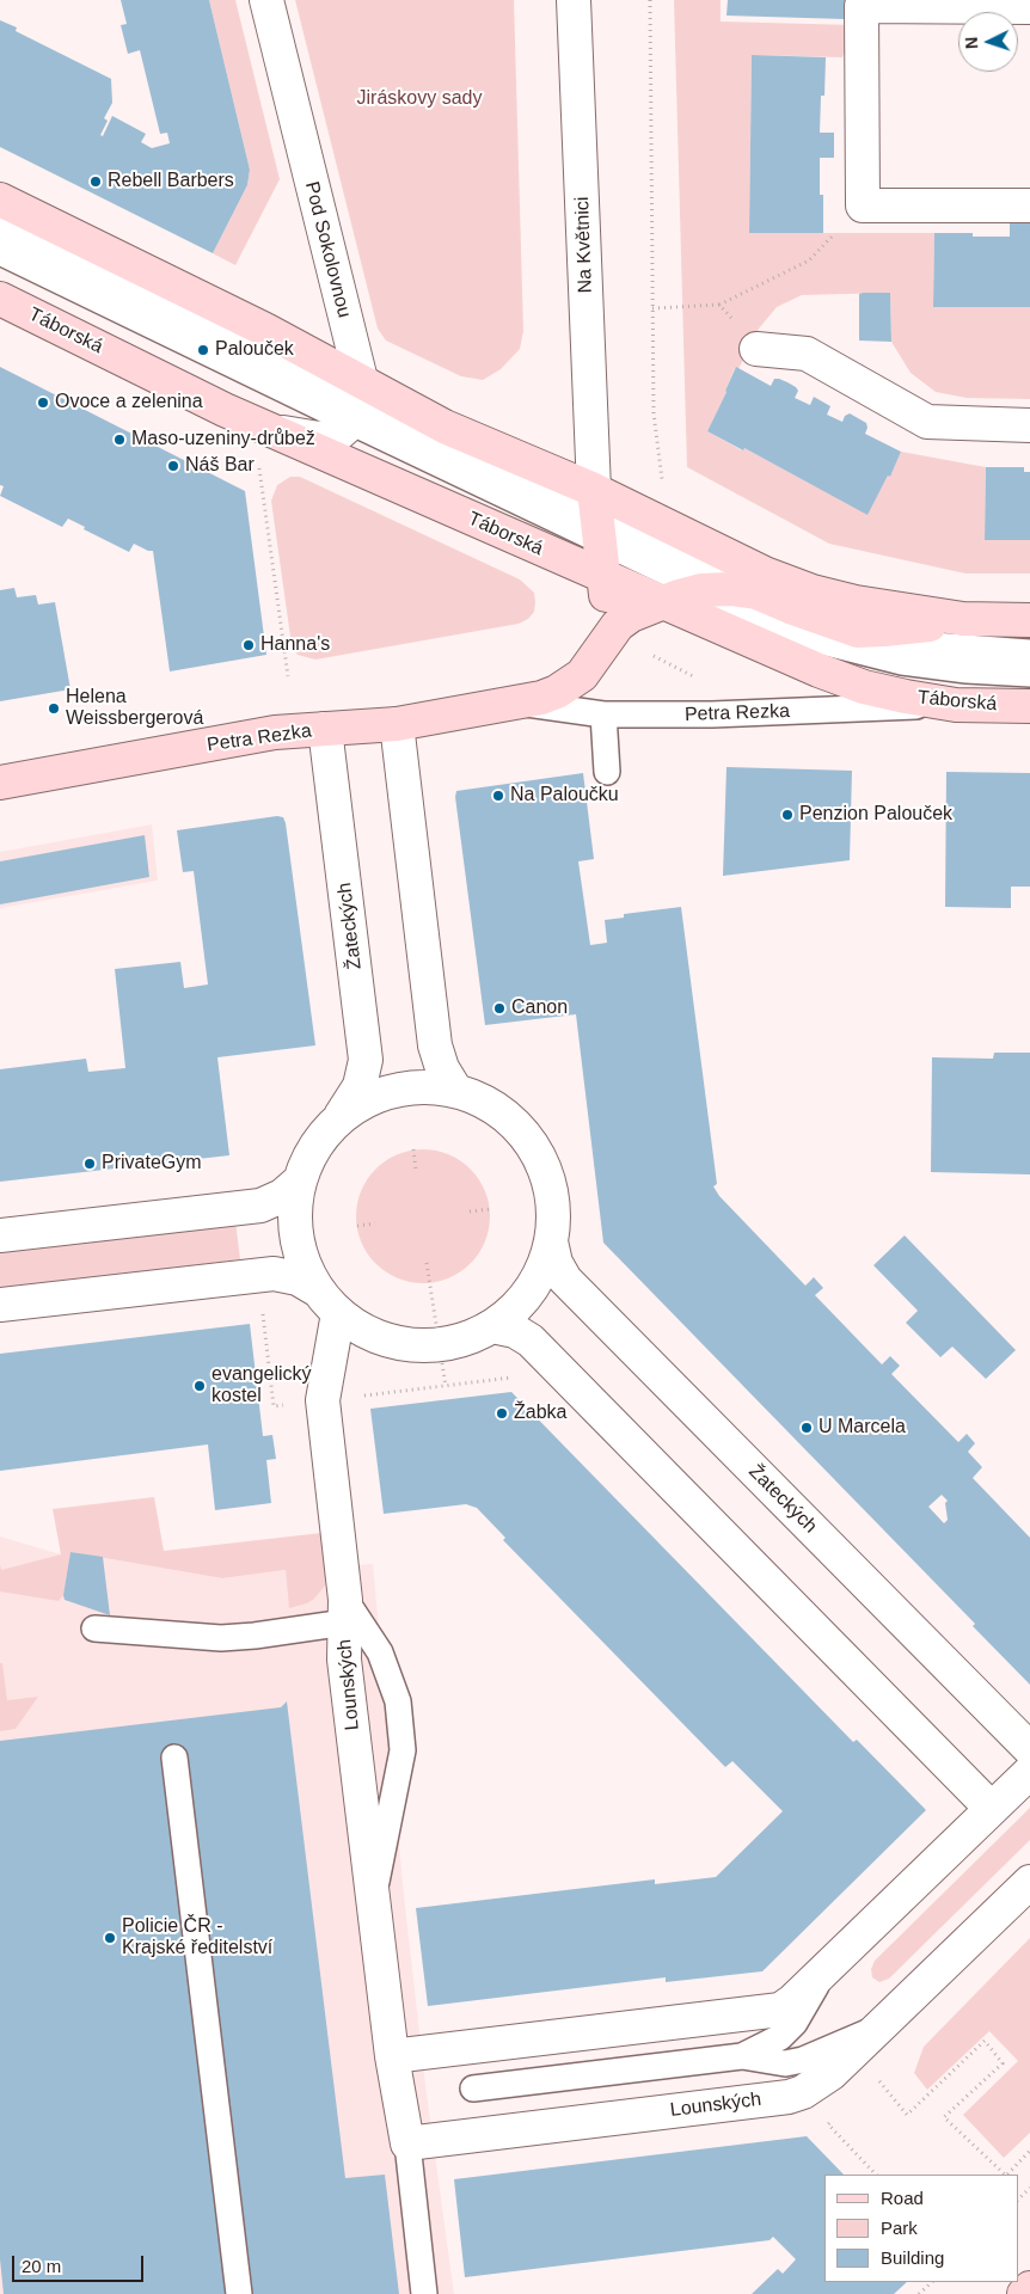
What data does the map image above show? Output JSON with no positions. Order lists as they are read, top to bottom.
{
  "streets": {
    "street": [
      "Na Květnici",
      "Pod Sokolovnou",
      "Táborská",
      "Petra Rezka",
      "Žateckých",
      "Lounských"
    ]
  },
  "crossings": [
    ["Táborská", "Petra Rezka"],
    ["Petra Rezka", "Žateckých"],
    ["Žateckých", "Lounských"]
  ],
  "parks": ["Jiráskovy sady"],
  "places": [
    "Rebell Barbers",
    "Palouček",
    "Ovoce a zelenina",
    "Maso-uzeniny-drůbež",
    "Náš Bar",
    "Hanna's",
    "Helena Weissbergerová",
    "Na Paloučku",
    "Penzion Palouček",
    "Canon",
    "PrivateGym",
    "evangelický kostel",
    "Žabka",
    "U Marcela",
    "Policie ČR - Krajské ředitelství"
  ],
  "legend": ["Road", "Park", "Building"],
  "scale_bar": "20 m",
  "north": "left"
}
